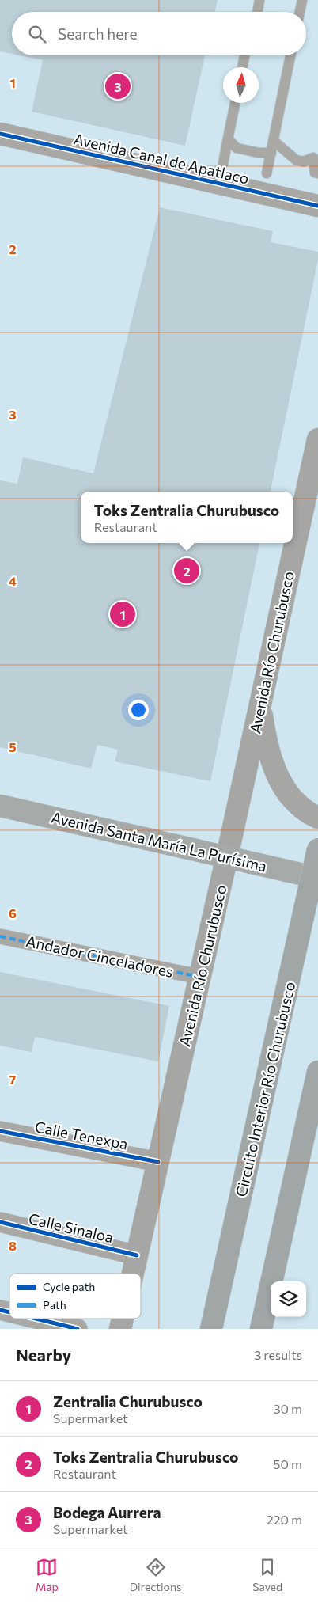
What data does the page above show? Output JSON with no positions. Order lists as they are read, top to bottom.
{
  "streets": {
    "highway": ["Circuito Interior Río Churubusco"],
    "main road": ["Avenida Río Churubusco", "Avenida Santa María La Purísima"],
    "street": [
      "Avenida Canal de Apatlaco",
      "Andador Cinceladores",
      "Calle Tenexpa",
      "Calle Sinaloa"
    ]
  },
  "crossings": [
    ["Avenida Río Churubusco", "Avenida Santa María La Purísima"],
    ["Avenida Río Churubusco", "Andador Cinceladores"],
    ["Avenida Río Churubusco", "Calle Tenexpa"],
    ["Avenida Río Churubusco", "Calle Sinaloa"]
  ],
  "legend": ["Cycle path", "Path"],
  "north": "top",
  "page": {
    "search": "Search here",
    "pins": ["3", "2", "1"],
    "popup": ["Toks Zentralia Churubusco", "Restaurant"],
    "heading": ["Nearby", "3 results"],
    "list": [
      {
        "mark": "1",
        "name": "Zentralia Churubusco",
        "note": "Supermarket",
        "value": "30 m"
      },
      {
        "mark": "2",
        "name": "Toks Zentralia Churubusco",
        "note": "Restaurant",
        "value": "50 m"
      },
      {
        "mark": "3",
        "name": "Bodega Aurrera",
        "note": "Supermarket",
        "value": "220 m"
      }
    ],
    "nav": ["Map", "Directions", "Saved"]
  },
  "grid": {
    "rows": [
      "1",
      "2",
      "3",
      "4",
      "5",
      "6",
      "7",
      "8"
    ]
  }
}
